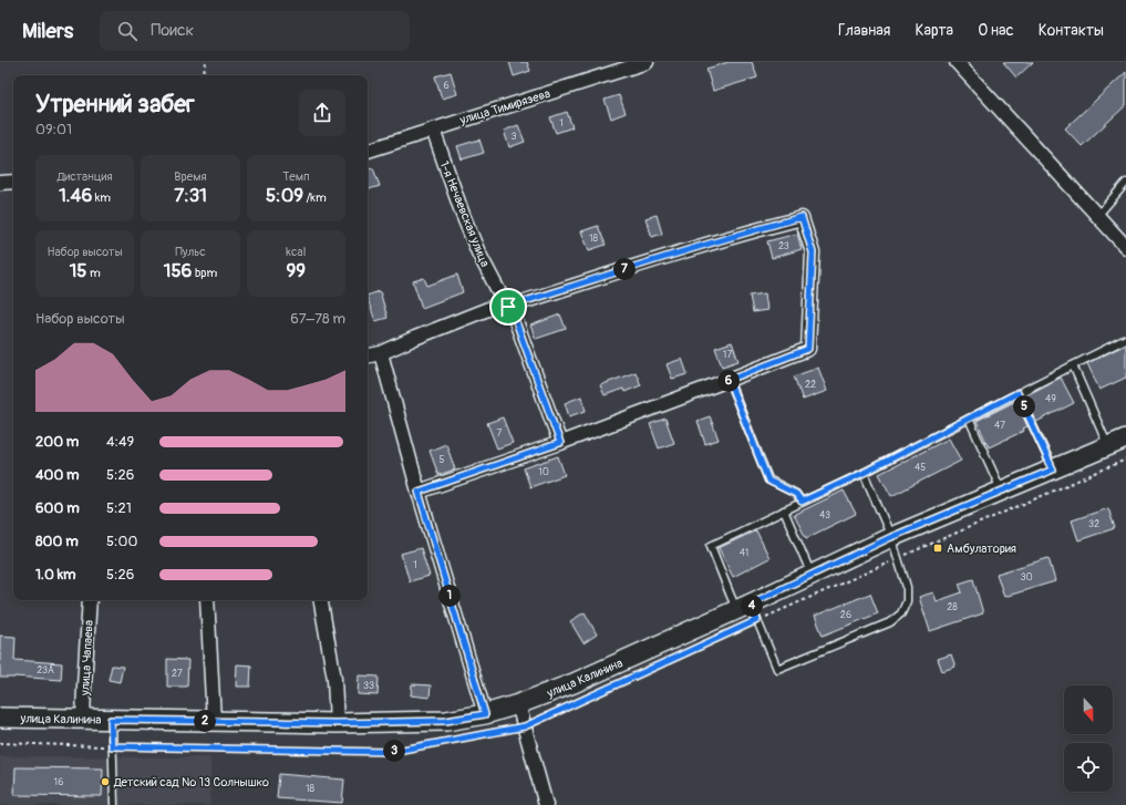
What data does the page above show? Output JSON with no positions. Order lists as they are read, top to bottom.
{
  "streets": {
    "main road": ["улица Калинина"],
    "street": ["улица Тимирязева", "1-я Нечаевская улица", "улица Чапаева"]
  },
  "crossings": [
    ["улица Тимирязева", "1-я Нечаевская улица"],
    ["улица Чапаева", "улица Калинина"]
  ],
  "places": {
    "transit": ["Амбулатория"],
    "other": ["Детский сад № 13 Солнышко"]
  },
  "house_numbers": [
    "6",
    "1",
    "3",
    "18",
    "23",
    "17",
    "22",
    "49",
    "47",
    "7",
    "5",
    "45",
    "10",
    "43",
    "32",
    "41",
    "1",
    "30",
    "28",
    "26",
    "23А",
    "27",
    "33",
    "16",
    "18"
  ],
  "north": "bottom",
  "page": {
    "header": "Milers",
    "search": "Поиск",
    "nav": [
      "Главная",
      "Карта",
      "О нас",
      "Контакты"
    ],
    "heading": ["Утренний забег", "09:01"],
    "stats": [
      ["Дистанция", "1.46 km"],
      ["Время", "7:31"],
      ["Темп", "5:09 /km"],
      ["Набор высоты", "15 m"],
      ["Пульс", "156 bpm"],
      ["kcal", "99"]
    ],
    "pins": [
      "7",
      "6",
      "5",
      "1",
      "4",
      "2",
      "3"
    ],
    "chart": ["Набор высоты", "67–78 m"],
    "list": [
      {
        "name": "200 m",
        "note": "4:49"
      },
      {
        "name": "400 m",
        "note": "5:26"
      },
      {
        "name": "600 m",
        "note": "5:21"
      },
      {
        "name": "800 m",
        "note": "5:00"
      },
      {
        "name": "1.0 km",
        "note": "5:26"
      }
    ]
  }
}
